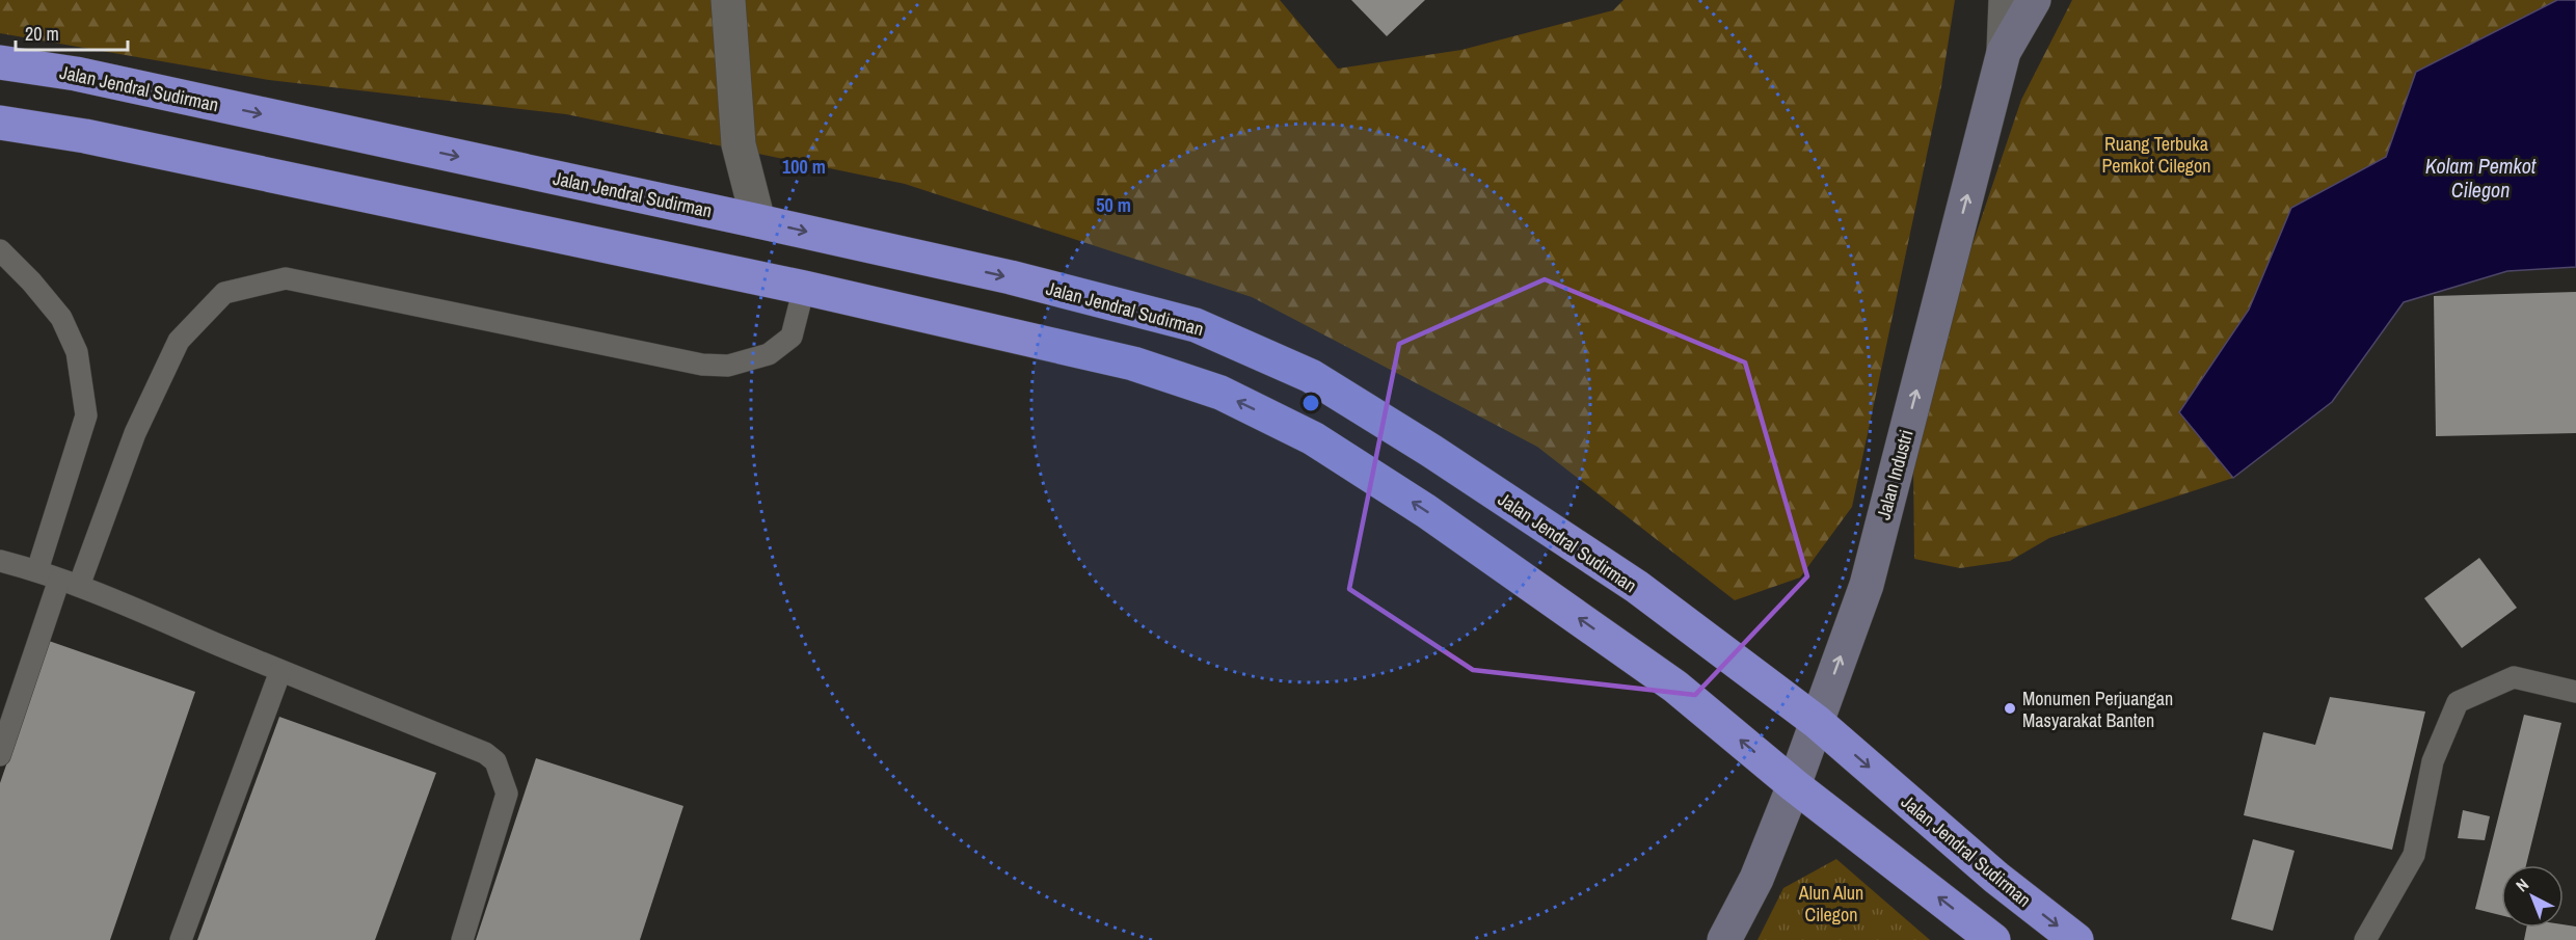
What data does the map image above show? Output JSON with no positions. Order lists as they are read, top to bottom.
{
  "streets": {
    "highway": ["Jalan Jendral Sudirman"],
    "street": ["Jalan Industri"]
  },
  "crossings": [
    ["Jalan Jendral Sudirman", "Jalan Industri"]
  ],
  "one_way": ["Jalan Industri"],
  "water": ["Kolam Pemkot Cilegon"],
  "parks": ["Ruang Terbuka Pemkot Cilegon", "Alun Alun Cilegon"],
  "places": ["Monumen Perjuangan Masyarakat Banten"],
  "scale_bar": "20 m",
  "north": "top left",
  "rings": ["100 m", "50 m"]
}
